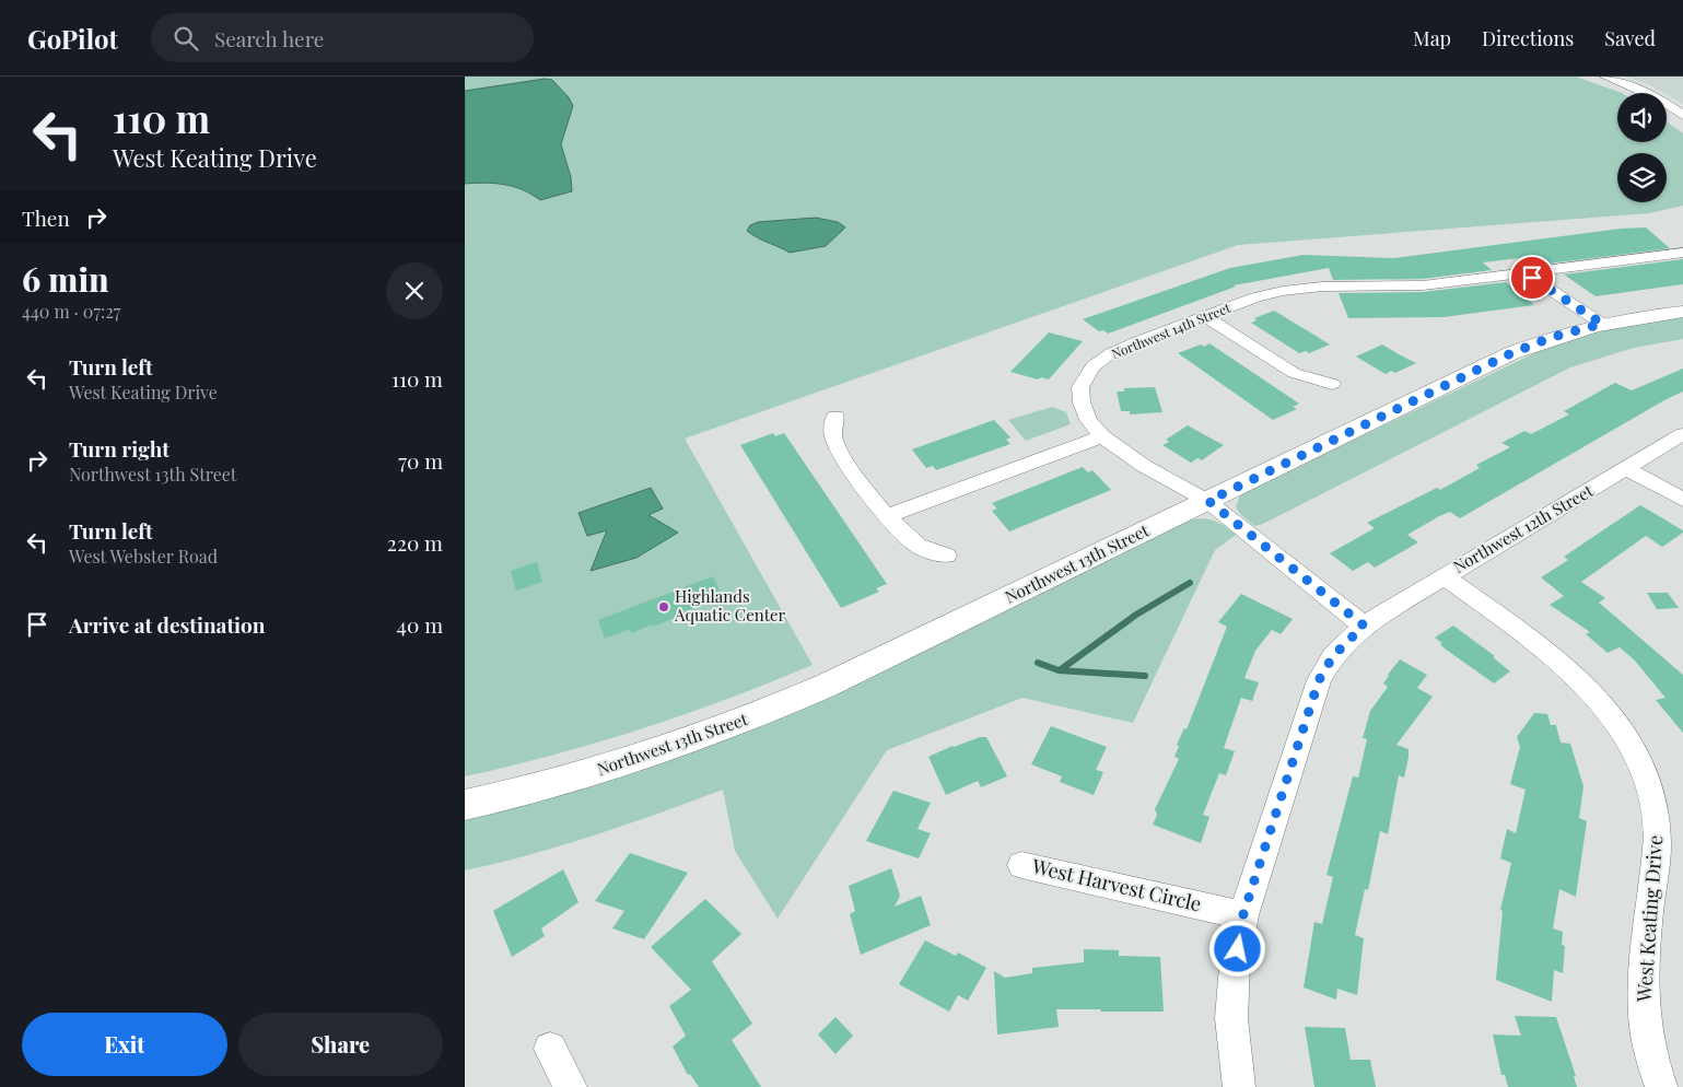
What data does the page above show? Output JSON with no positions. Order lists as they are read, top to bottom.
{
  "streets": {
    "main road": ["Northwest 13th Street"],
    "street": [
      "Northwest 14th Street",
      "Northwest 12th Street",
      "West Harvest Circle",
      "West Keating Drive"
    ]
  },
  "crossings": [
    ["Northwest 12th Street", "West Harvest Circle"],
    ["Northwest 12th Street", "West Keating Drive"]
  ],
  "places": ["Highlands Aquatic Center"],
  "page": {
    "header": "GoPilot",
    "search": "Search here",
    "nav": ["Map", "Directions", "Saved"],
    "turn": ["110 m", "West Keating Drive"],
    "then": "Then",
    "heading": ["6 min", "440 m · 07:27"],
    "list": [
      {
        "name": "Turn left",
        "note": "West Keating Drive",
        "value": "110 m"
      },
      {
        "name": "Turn right",
        "note": "Northwest 13th Street",
        "value": "70 m"
      },
      {
        "name": "Turn left",
        "note": "West Webster Road",
        "value": "220 m"
      },
      {
        "name": "Arrive at destination",
        "value": "40 m"
      }
    ],
    "buttons": ["Exit", "Share"]
  }
}
